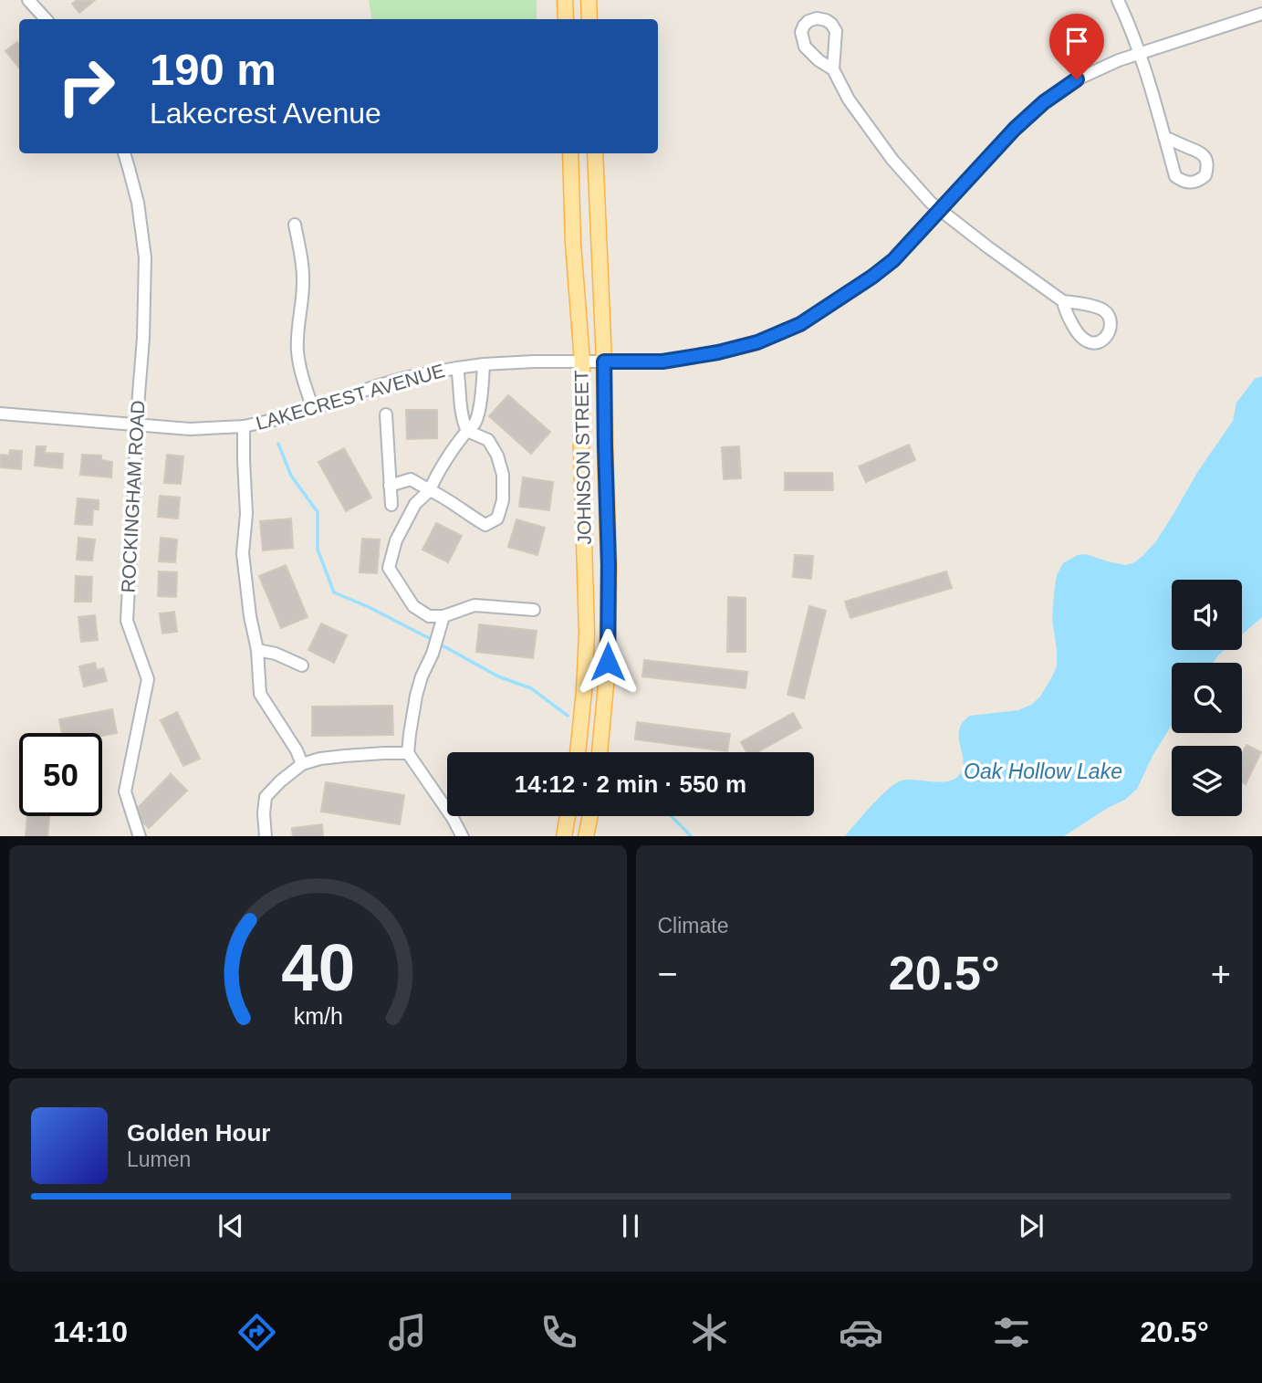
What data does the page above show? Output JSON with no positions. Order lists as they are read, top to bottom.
{
  "streets": {
    "main road": ["JOHNSON STREET"],
    "street": ["LAKECREST AVENUE", "ROCKINGHAM ROAD"]
  },
  "crossings": [
    ["LAKECREST AVENUE", "JOHNSON STREET"],
    ["LAKECREST AVENUE", "ROCKINGHAM ROAD"]
  ],
  "water": ["Oak Hollow Lake"],
  "page": {
    "turn": ["190 m", "Lakecrest Avenue"],
    "limit": "50",
    "trip": "14:12 · 2 min · 550 m",
    "tile": "Climate",
    "heat": ["−", "20.5°", "+"],
    "song": ["Golden Hour", "Lumen"],
    "tabs": ["14:10", "20.5°"],
    "gauge": ["40", "km/h"]
  }
}
